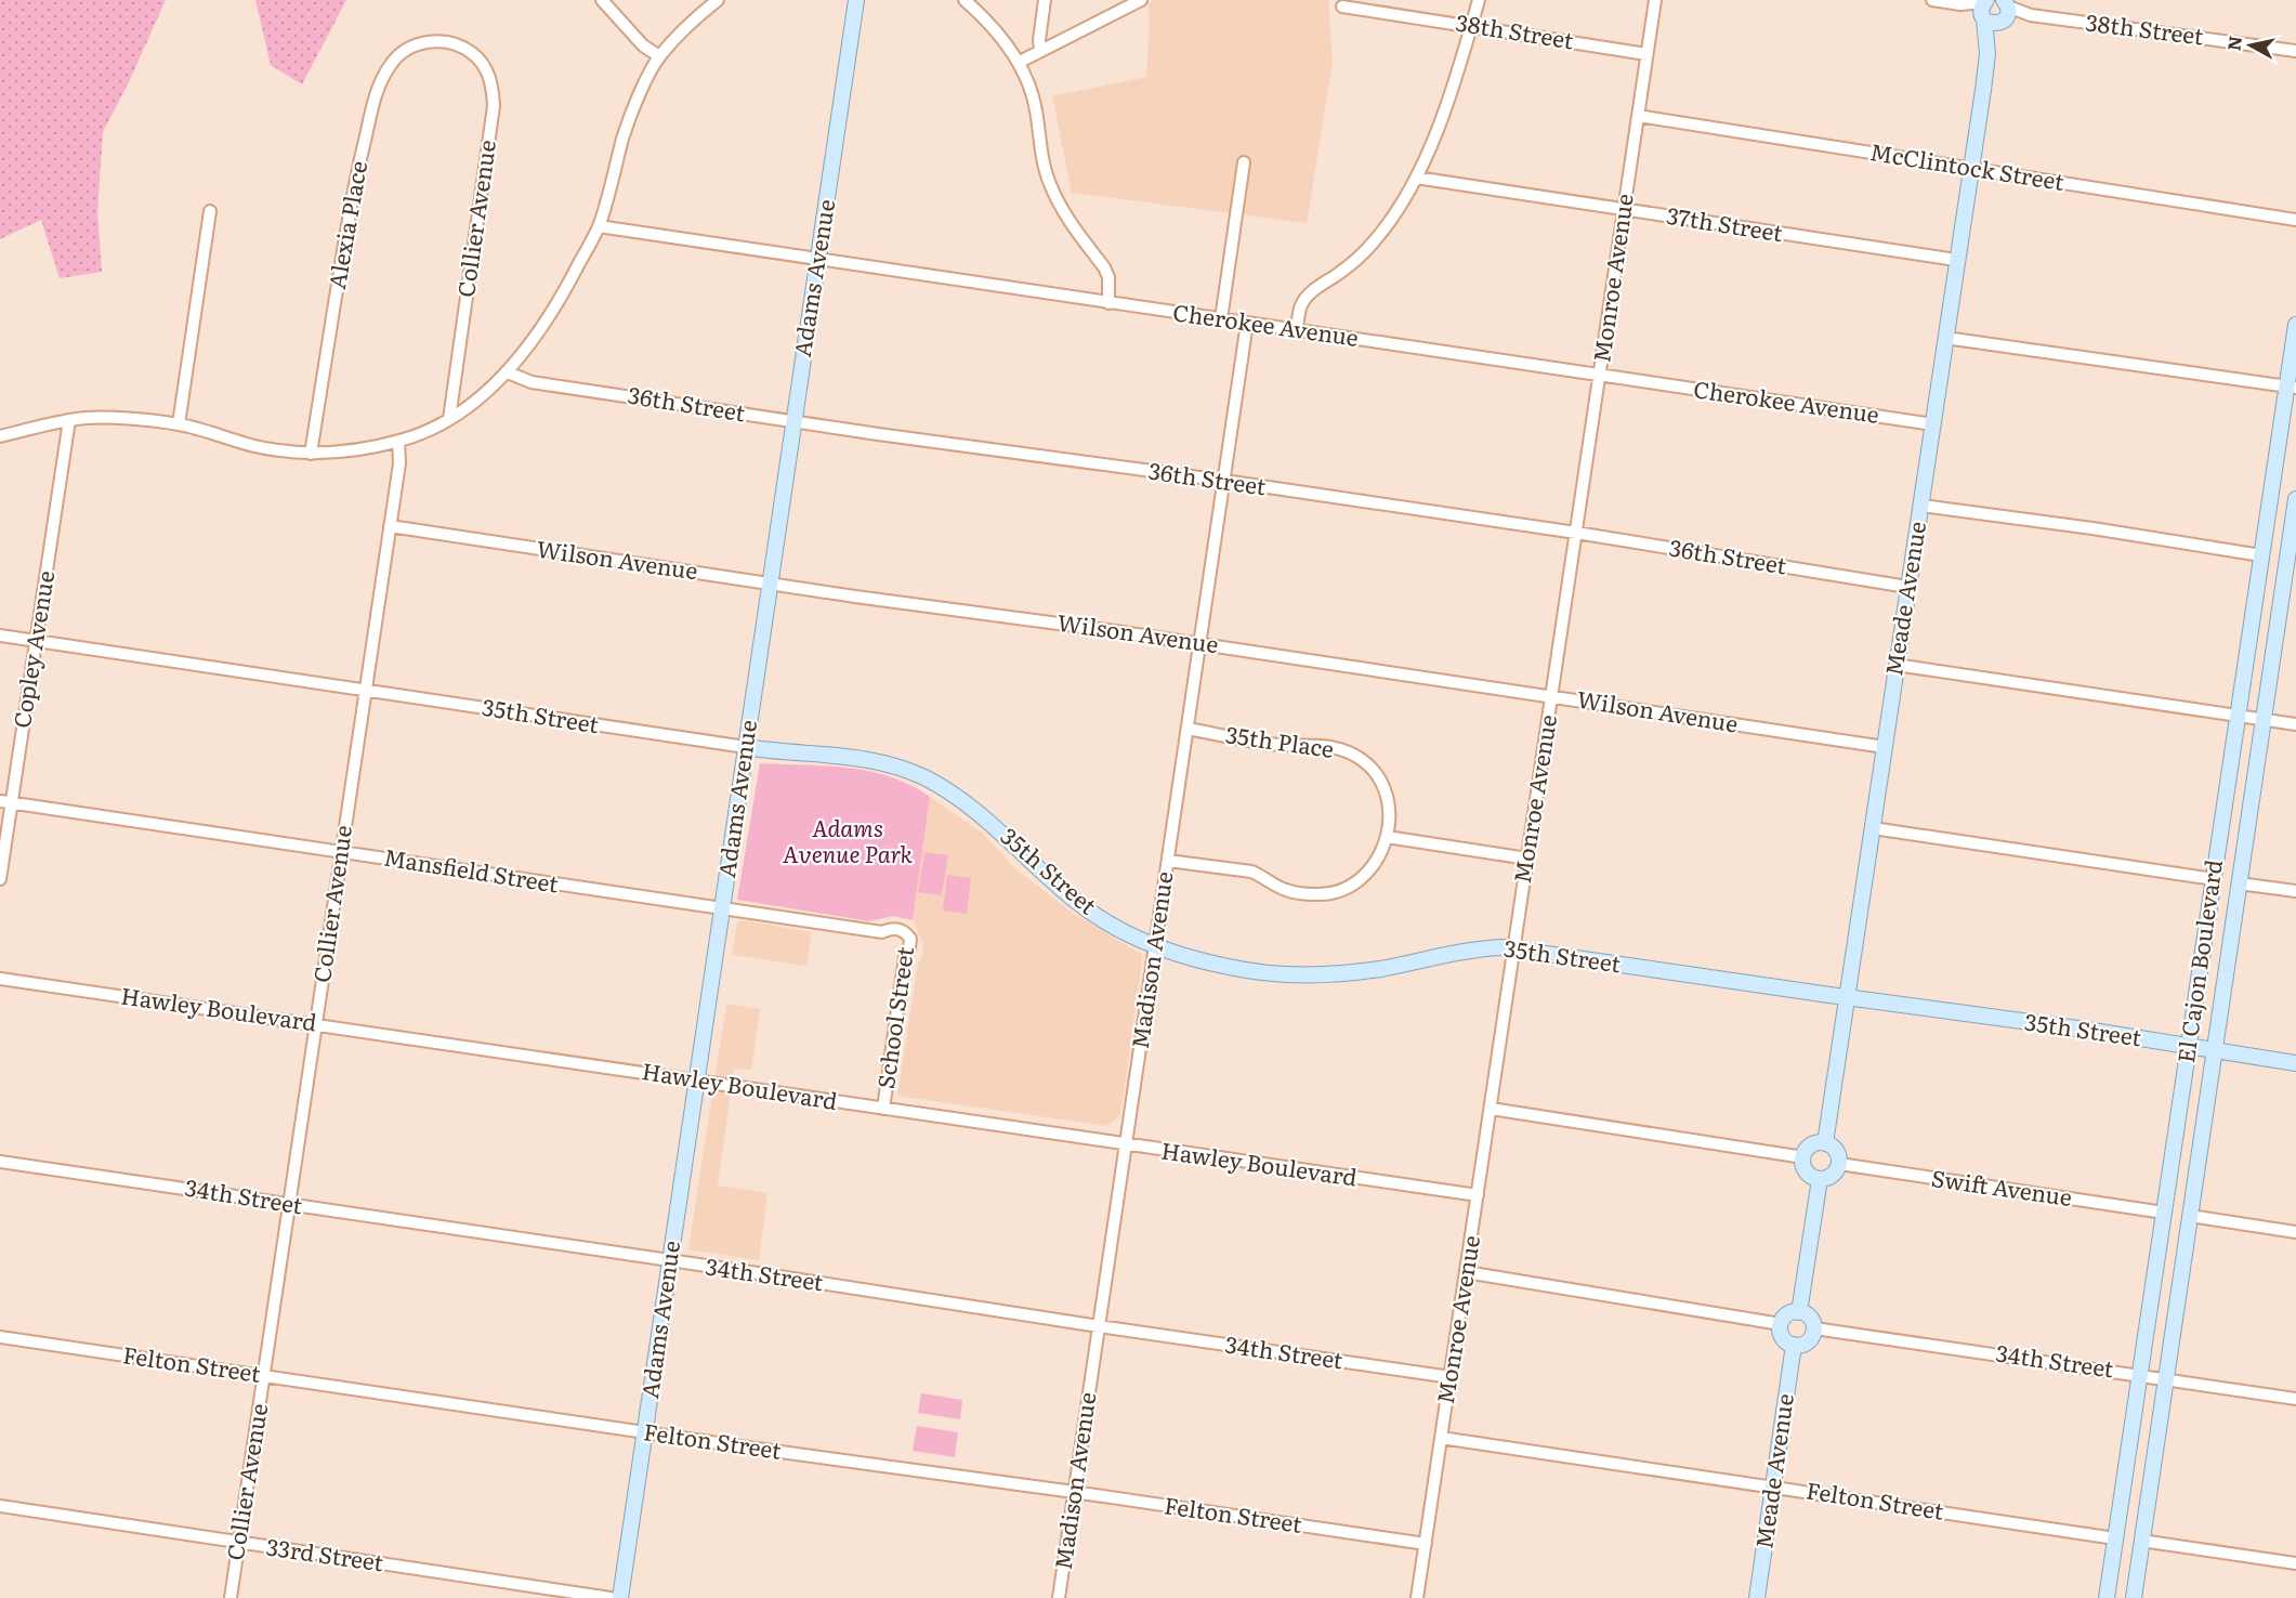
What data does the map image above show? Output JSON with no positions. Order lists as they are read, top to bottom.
{
  "streets": {
    "main road": [
      "Adams Avenue",
      "Meade Avenue",
      "35th Street",
      "El Cajon Boulevard"
    ],
    "street": [
      "38th Street",
      "McClintock Street",
      "Collier Avenue",
      "Alexia Place",
      "37th Street",
      "Monroe Avenue",
      "Cherokee Avenue",
      "36th Street",
      "Wilson Avenue",
      "Copley Avenue",
      "35th Place",
      "Mansfield Street",
      "Madison Avenue",
      "Hawley Boulevard",
      "School Street",
      "Swift Avenue",
      "34th Street",
      "Felton Street",
      "33rd Street"
    ]
  },
  "crossings": [
    ["38th Street", "Monroe Avenue"],
    ["38th Street", "Meade Avenue"],
    ["McClintock Street", "Monroe Avenue"],
    ["McClintock Street", "Meade Avenue"],
    ["Collier Avenue", "Alexia Place"],
    ["Collier Avenue", "Wilson Avenue"],
    ["Collier Avenue", "35th Street"],
    ["Collier Avenue", "Mansfield Street"],
    ["Collier Avenue", "Hawley Boulevard"],
    ["Collier Avenue", "34th Street"],
    ["Collier Avenue", "Felton Street"],
    ["Collier Avenue", "33rd Street"],
    ["37th Street", "Monroe Avenue"],
    ["37th Street", "Meade Avenue"],
    ["Adams Avenue", "Cherokee Avenue"],
    ["Adams Avenue", "36th Street"],
    ["Adams Avenue", "Wilson Avenue"],
    ["Adams Avenue", "35th Street"],
    ["Adams Avenue", "Mansfield Street"],
    ["Adams Avenue", "Hawley Boulevard"],
    ["Adams Avenue", "34th Street"],
    ["Adams Avenue", "Felton Street"],
    ["Monroe Avenue", "Cherokee Avenue"],
    ["Monroe Avenue", "36th Street"],
    ["Monroe Avenue", "Wilson Avenue"],
    ["Monroe Avenue", "35th Street"],
    ["Monroe Avenue", "Hawley Boulevard"],
    ["Monroe Avenue", "34th Street"],
    ["Monroe Avenue", "Felton Street"],
    ["Cherokee Avenue", "Meade Avenue"],
    ["Cherokee Avenue", "Madison Avenue"],
    ["36th Street", "Meade Avenue"],
    ["36th Street", "Madison Avenue"],
    ["Wilson Avenue", "Meade Avenue"],
    ["Wilson Avenue", "Madison Avenue"],
    ["Meade Avenue", "35th Street"],
    ["Meade Avenue", "Swift Avenue"],
    ["Meade Avenue", "34th Street"],
    ["Meade Avenue", "Felton Street"],
    ["Copley Avenue", "35th Street"],
    ["Copley Avenue", "Mansfield Street"],
    ["35th Street", "Madison Avenue"],
    ["35th Street", "El Cajon Boulevard"],
    ["35th Place", "Madison Avenue"],
    ["Mansfield Street", "School Street"],
    ["Madison Avenue", "Hawley Boulevard"],
    ["Madison Avenue", "34th Street"],
    ["Madison Avenue", "Felton Street"],
    ["El Cajon Boulevard", "Swift Avenue"],
    ["El Cajon Boulevard", "34th Street"],
    ["El Cajon Boulevard", "Felton Street"],
    ["Hawley Boulevard", "School Street"]
  ],
  "parks": ["Adams Avenue Park"],
  "north": "left"
}
